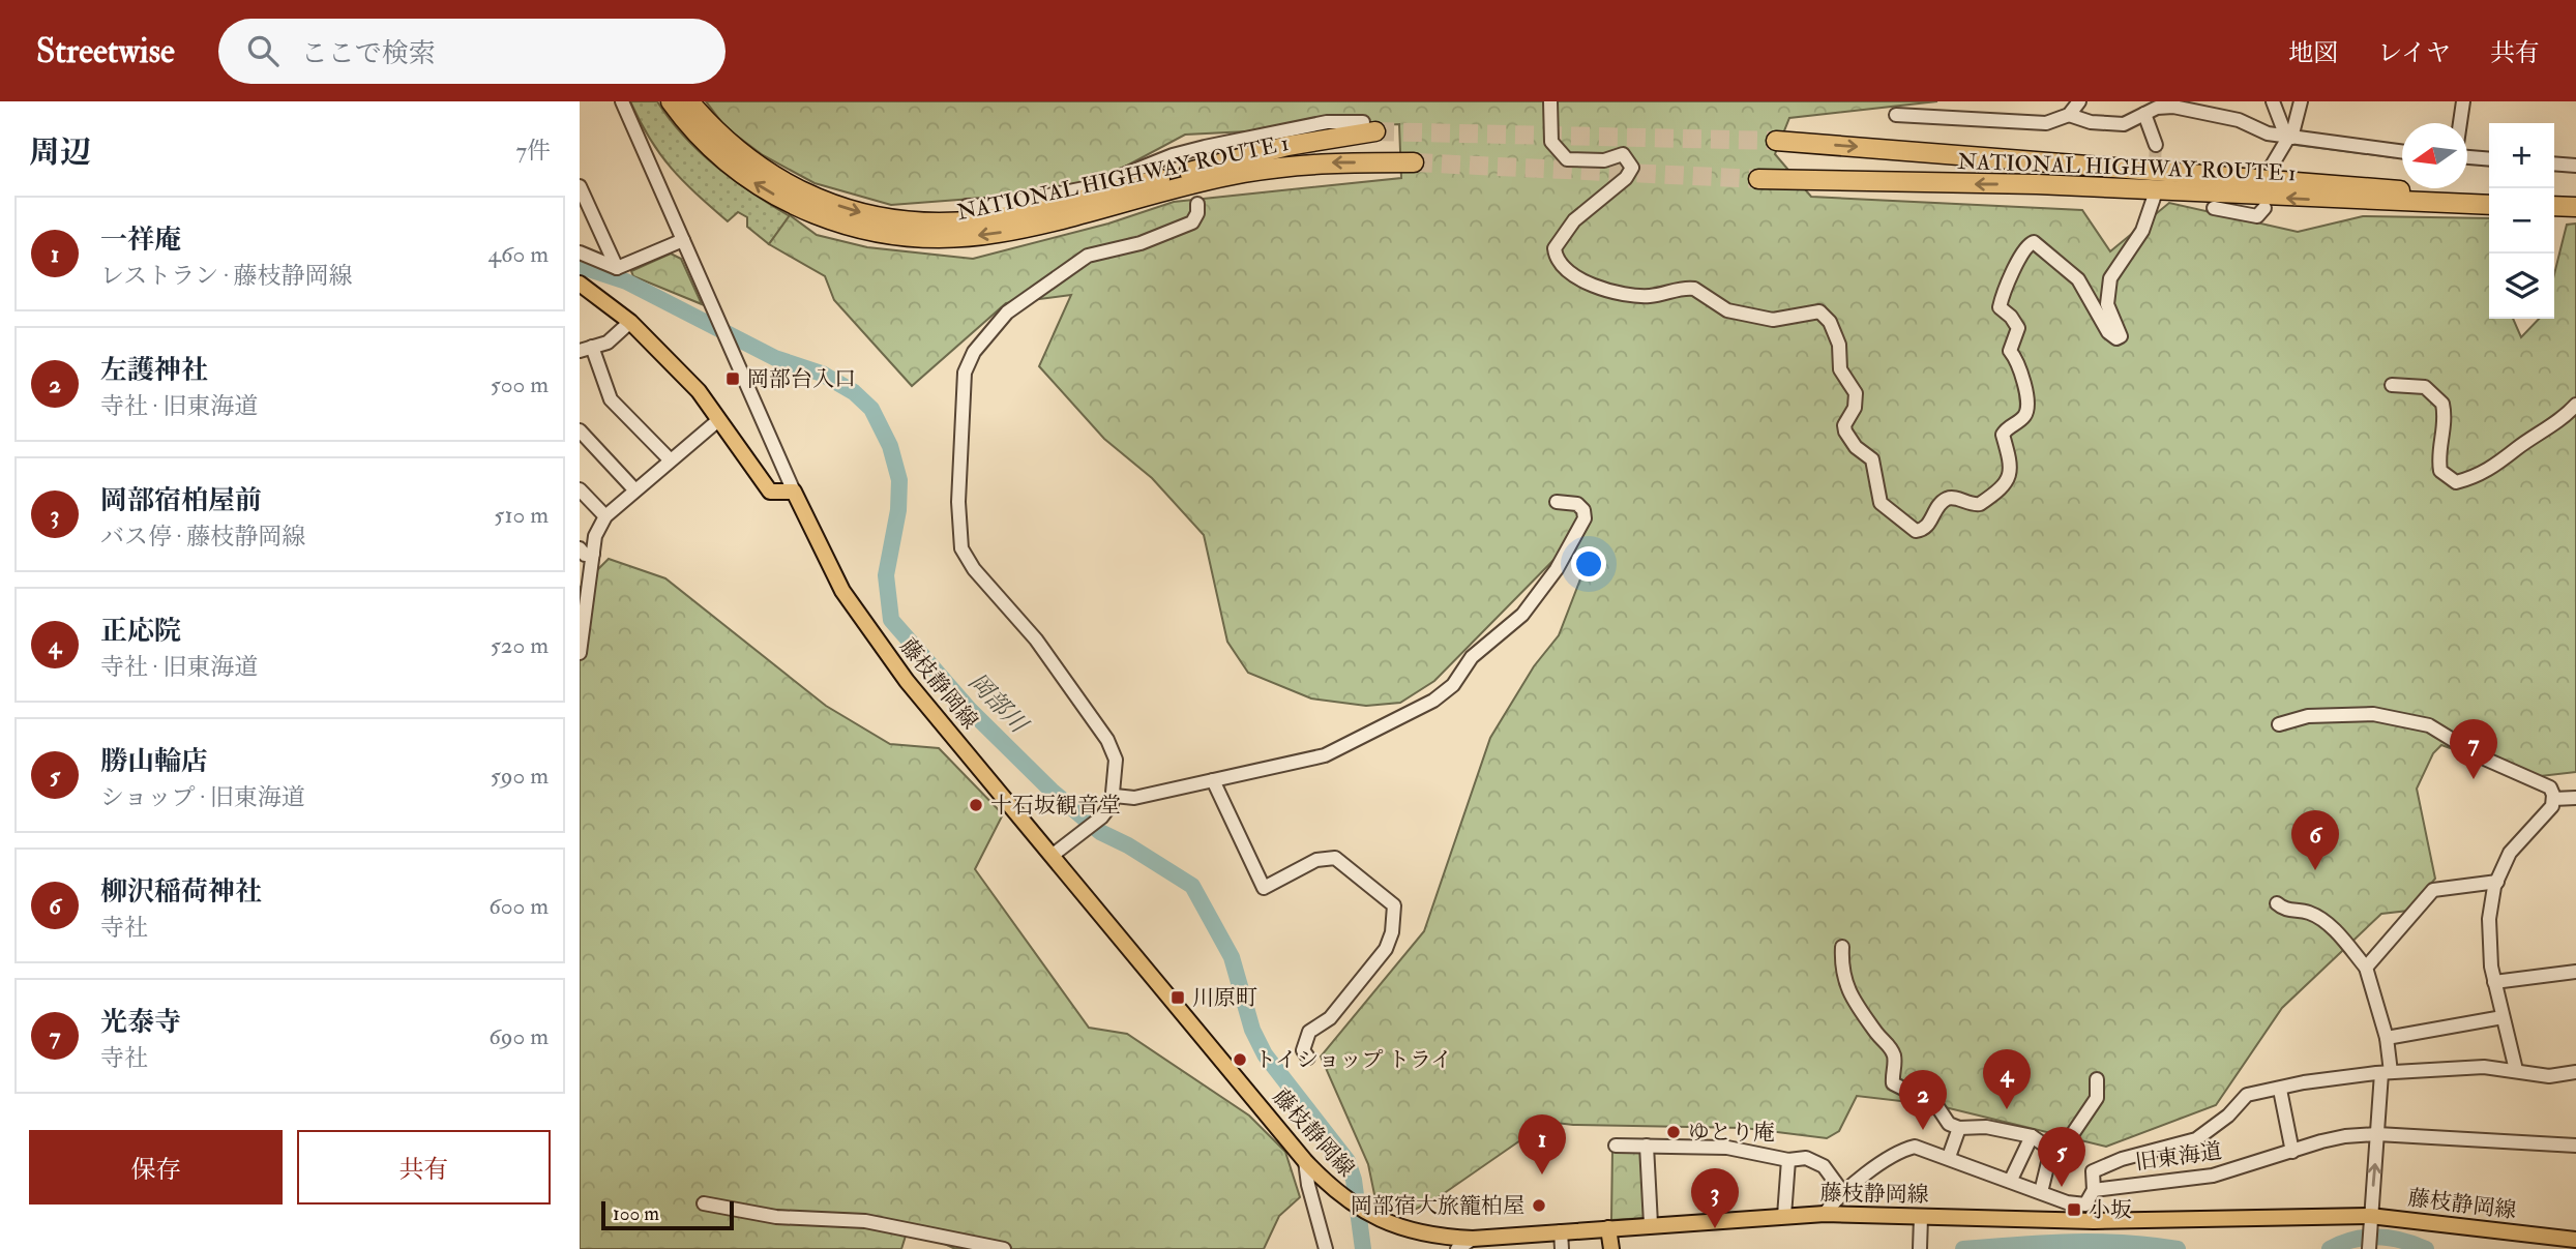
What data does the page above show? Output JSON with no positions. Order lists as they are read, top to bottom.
{
  "streets": {
    "highway": ["NATIONAL HIGHWAY ROUTE 1"],
    "main road": ["藤枝静岡線"],
    "street": ["旧東海道"]
  },
  "water": ["岡部川"],
  "places": {
    "transit": ["岡部台入口", "川原町", "小坂"],
    "other": [
      "十石坂観音堂",
      "トイショップ トライ",
      "ゆとり庵",
      "岡部宿大旅籠柏屋"
    ]
  },
  "scale_bar": "100 m",
  "north": "left",
  "page": {
    "header": "Streetwise",
    "search": "ここで検索",
    "nav": ["地図", "レイヤ", "共有"],
    "heading": ["周辺", "7件"],
    "map_buttons": ["+", "−"],
    "list": [
      {
        "mark": "1",
        "name": "一祥庵",
        "note": "レストラン · 藤枝静岡線",
        "value": "460 m"
      },
      {
        "mark": "2",
        "name": "左護神社",
        "note": "寺社 · 旧東海道",
        "value": "500 m"
      },
      {
        "mark": "3",
        "name": "岡部宿柏屋前",
        "note": "バス停 · 藤枝静岡線",
        "value": "510 m"
      },
      {
        "mark": "4",
        "name": "正応院",
        "note": "寺社 · 旧東海道",
        "value": "520 m"
      },
      {
        "mark": "5",
        "name": "勝山輪店",
        "note": "ショップ · 旧東海道",
        "value": "590 m"
      },
      {
        "mark": "6",
        "name": "柳沢稲荷神社",
        "note": "寺社",
        "value": "600 m"
      },
      {
        "mark": "7",
        "name": "光泰寺",
        "note": "寺社",
        "value": "690 m"
      }
    ],
    "pins": [
      "7",
      "6",
      "4",
      "2",
      "1",
      "5",
      "3"
    ],
    "buttons": ["保存", "共有"],
    "scale": "100 m"
  }
}
